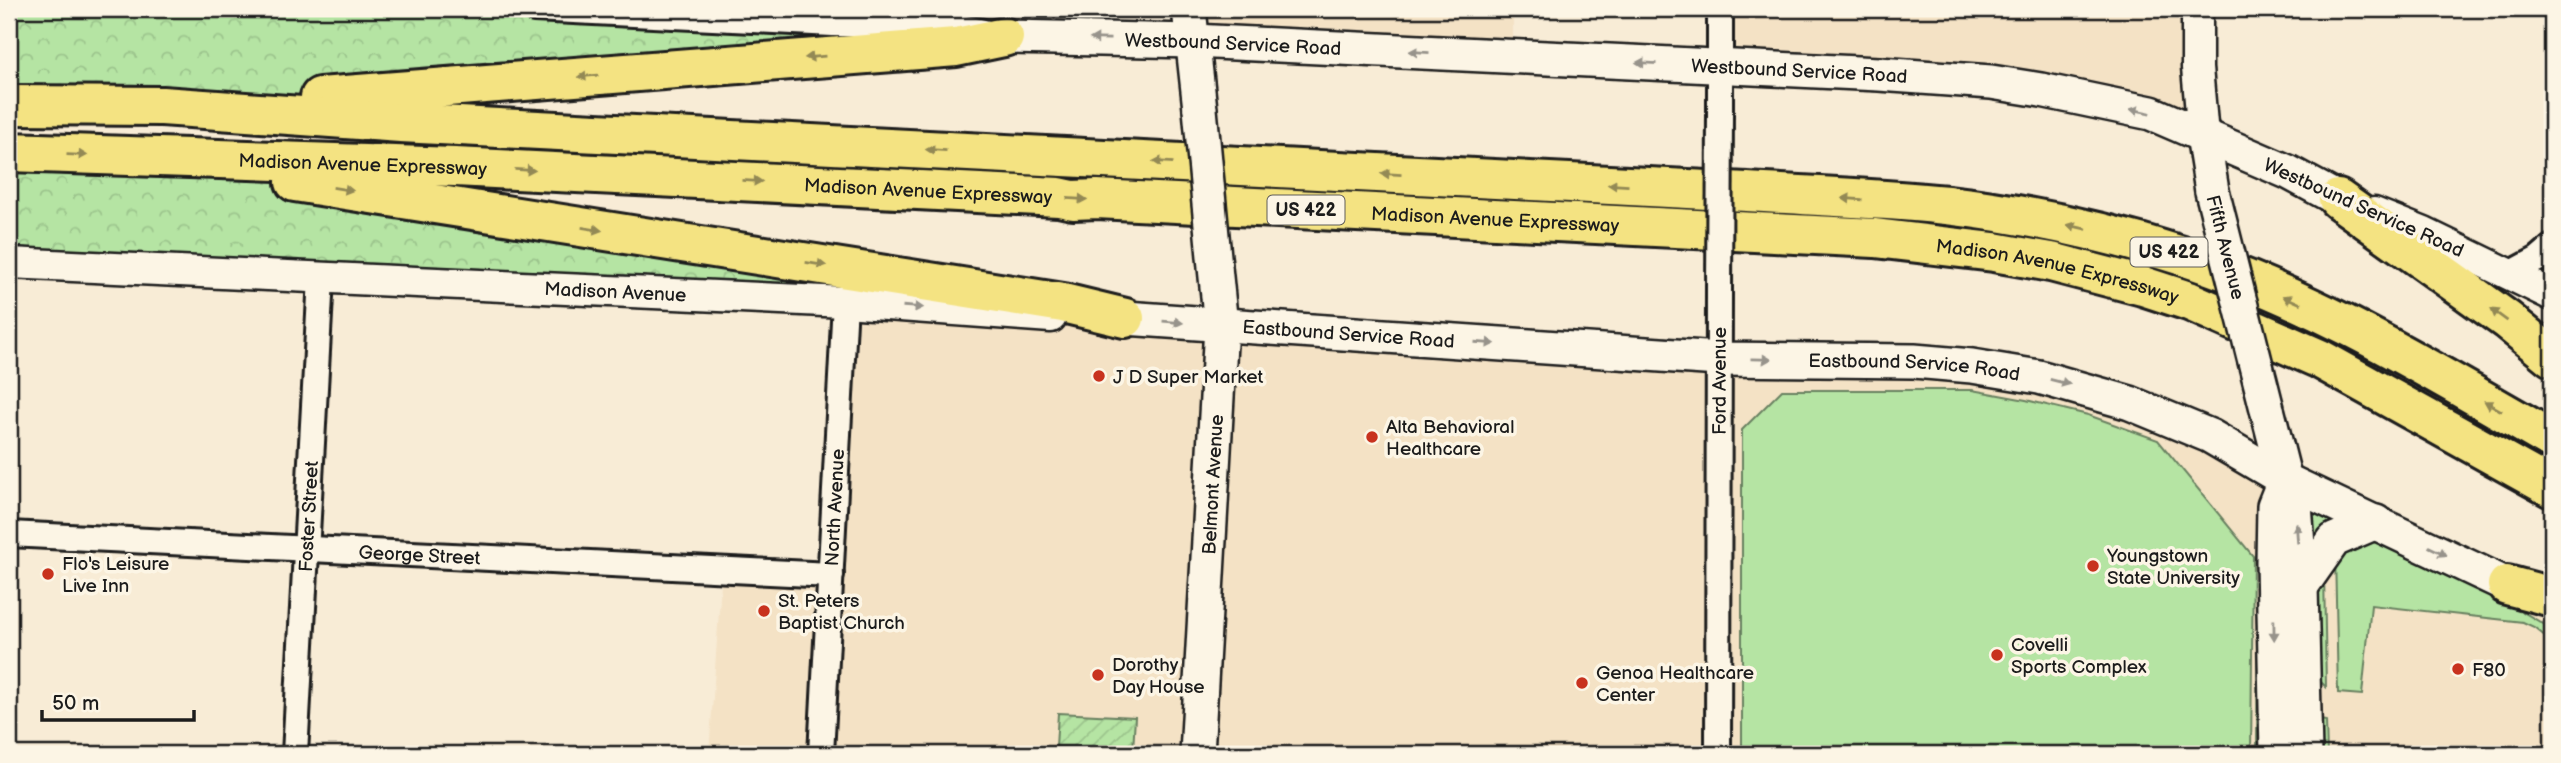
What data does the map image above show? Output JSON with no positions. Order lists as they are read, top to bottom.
{
  "streets": {
    "highway": ["Madison Avenue Expressway", "US 422"],
    "main road": [
      "Westbound Service Road",
      "Fifth Avenue",
      "Madison Avenue",
      "Eastbound Service Road",
      "Belmont Avenue"
    ],
    "street": [
      "Ford Avenue",
      "North Avenue",
      "Foster Street",
      "George Street"
    ]
  },
  "crossings": [
    ["Westbound Service Road", "Fifth Avenue"],
    ["Westbound Service Road", "Ford Avenue"],
    ["Westbound Service Road", "Belmont Avenue"],
    ["Fifth Avenue", "Eastbound Service Road"],
    ["Madison Avenue", "Eastbound Service Road"],
    ["Madison Avenue", "Belmont Avenue"],
    ["Madison Avenue", "North Avenue"],
    ["Madison Avenue", "Foster Street"],
    ["Eastbound Service Road", "Ford Avenue"],
    ["Eastbound Service Road", "Belmont Avenue"],
    ["North Avenue", "George Street"],
    ["Foster Street", "George Street"]
  ],
  "one_way": ["Westbound Service Road", "Eastbound Service Road"],
  "places": [
    "J D Super Market",
    "Alta Behavioral Healthcare",
    "Youngstown State University",
    "Flo's Leisure Live Inn",
    "St. Peters Baptist Church",
    "Covelli Sports Complex",
    "F80",
    "Dorothy Day House",
    "Genoa Healthcare Center"
  ],
  "scale_bar": "50 m"
}
